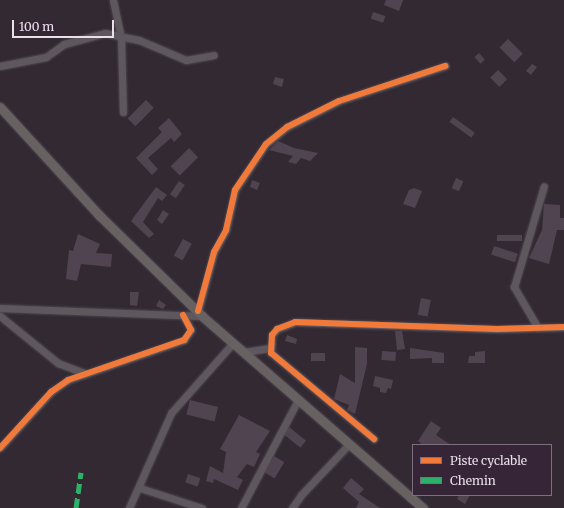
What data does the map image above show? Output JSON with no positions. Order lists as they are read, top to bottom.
{
  "legend": ["Piste cyclable", "Chemin"],
  "scale_bar": "100 m"
}
